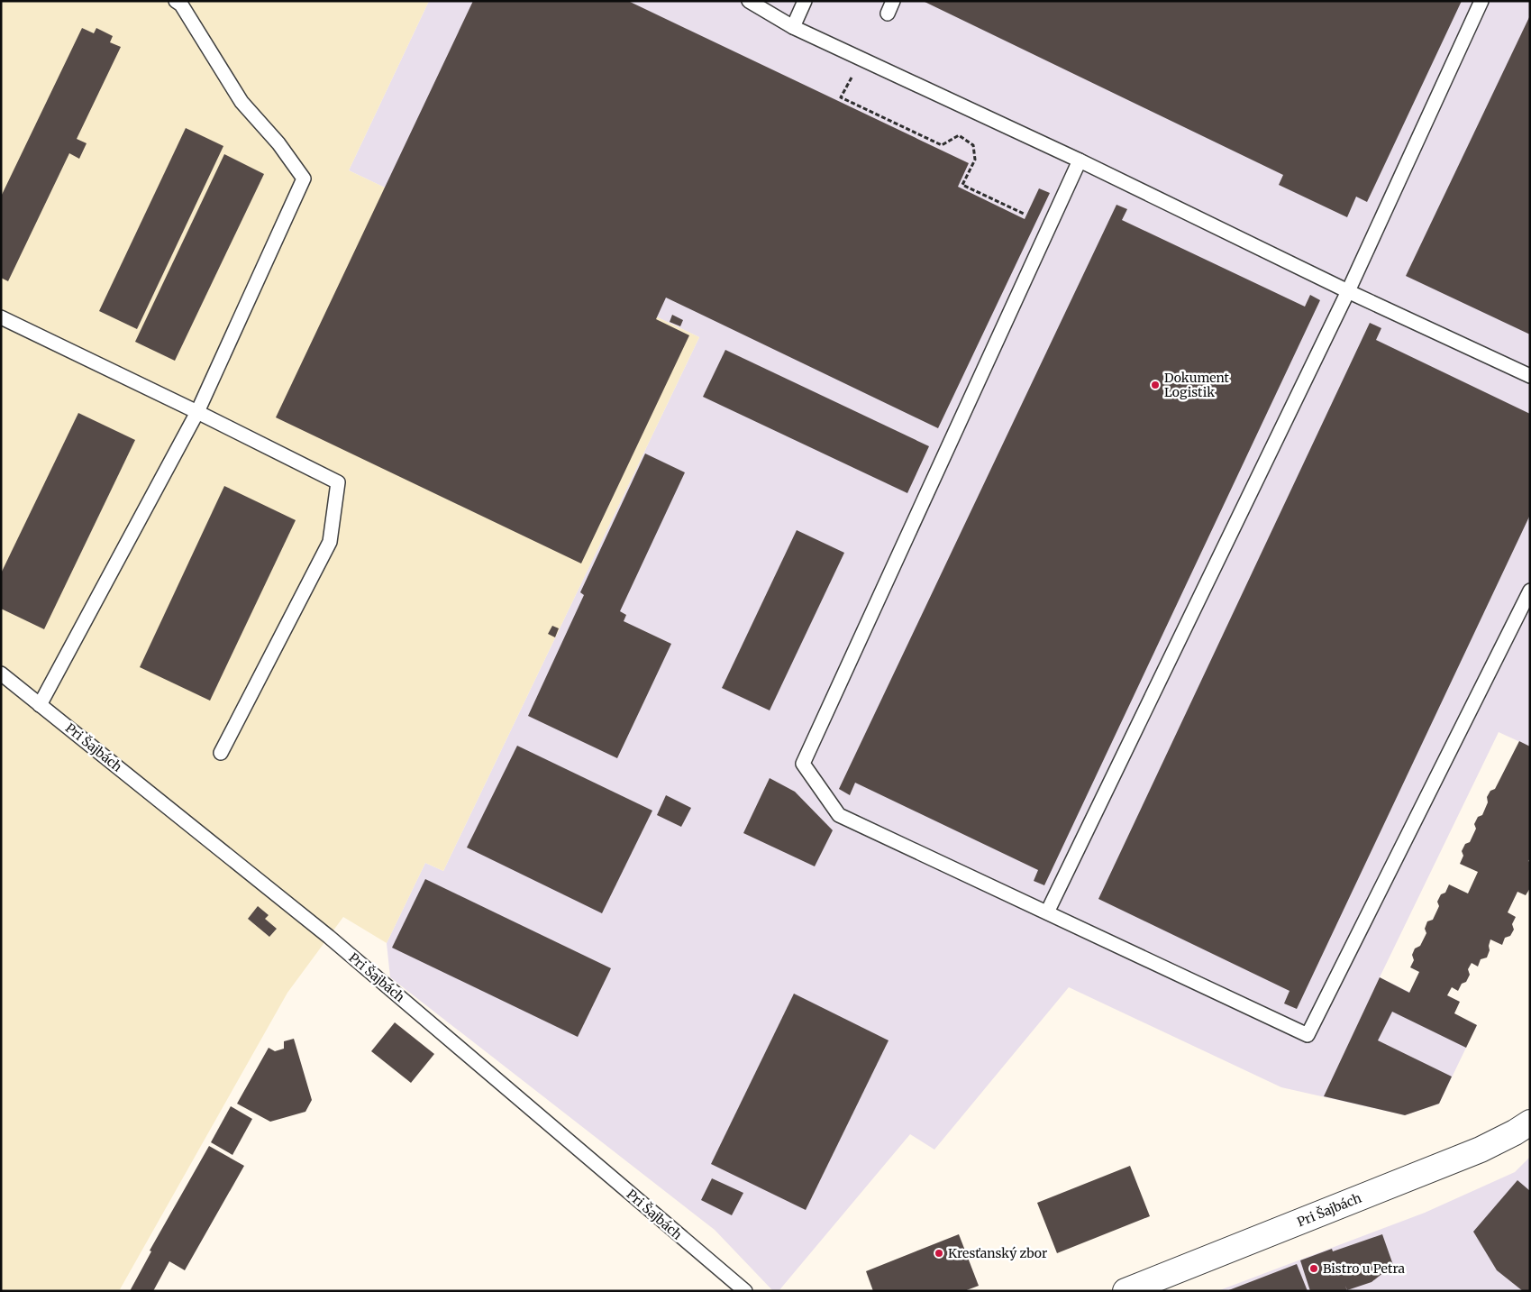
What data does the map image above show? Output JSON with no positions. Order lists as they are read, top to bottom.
{
  "streets": {
    "street": ["Pri Šajbách"]
  },
  "places": ["Dokument Logistik", "Kresťanský zbor", "Bistro u Petra"]
}
